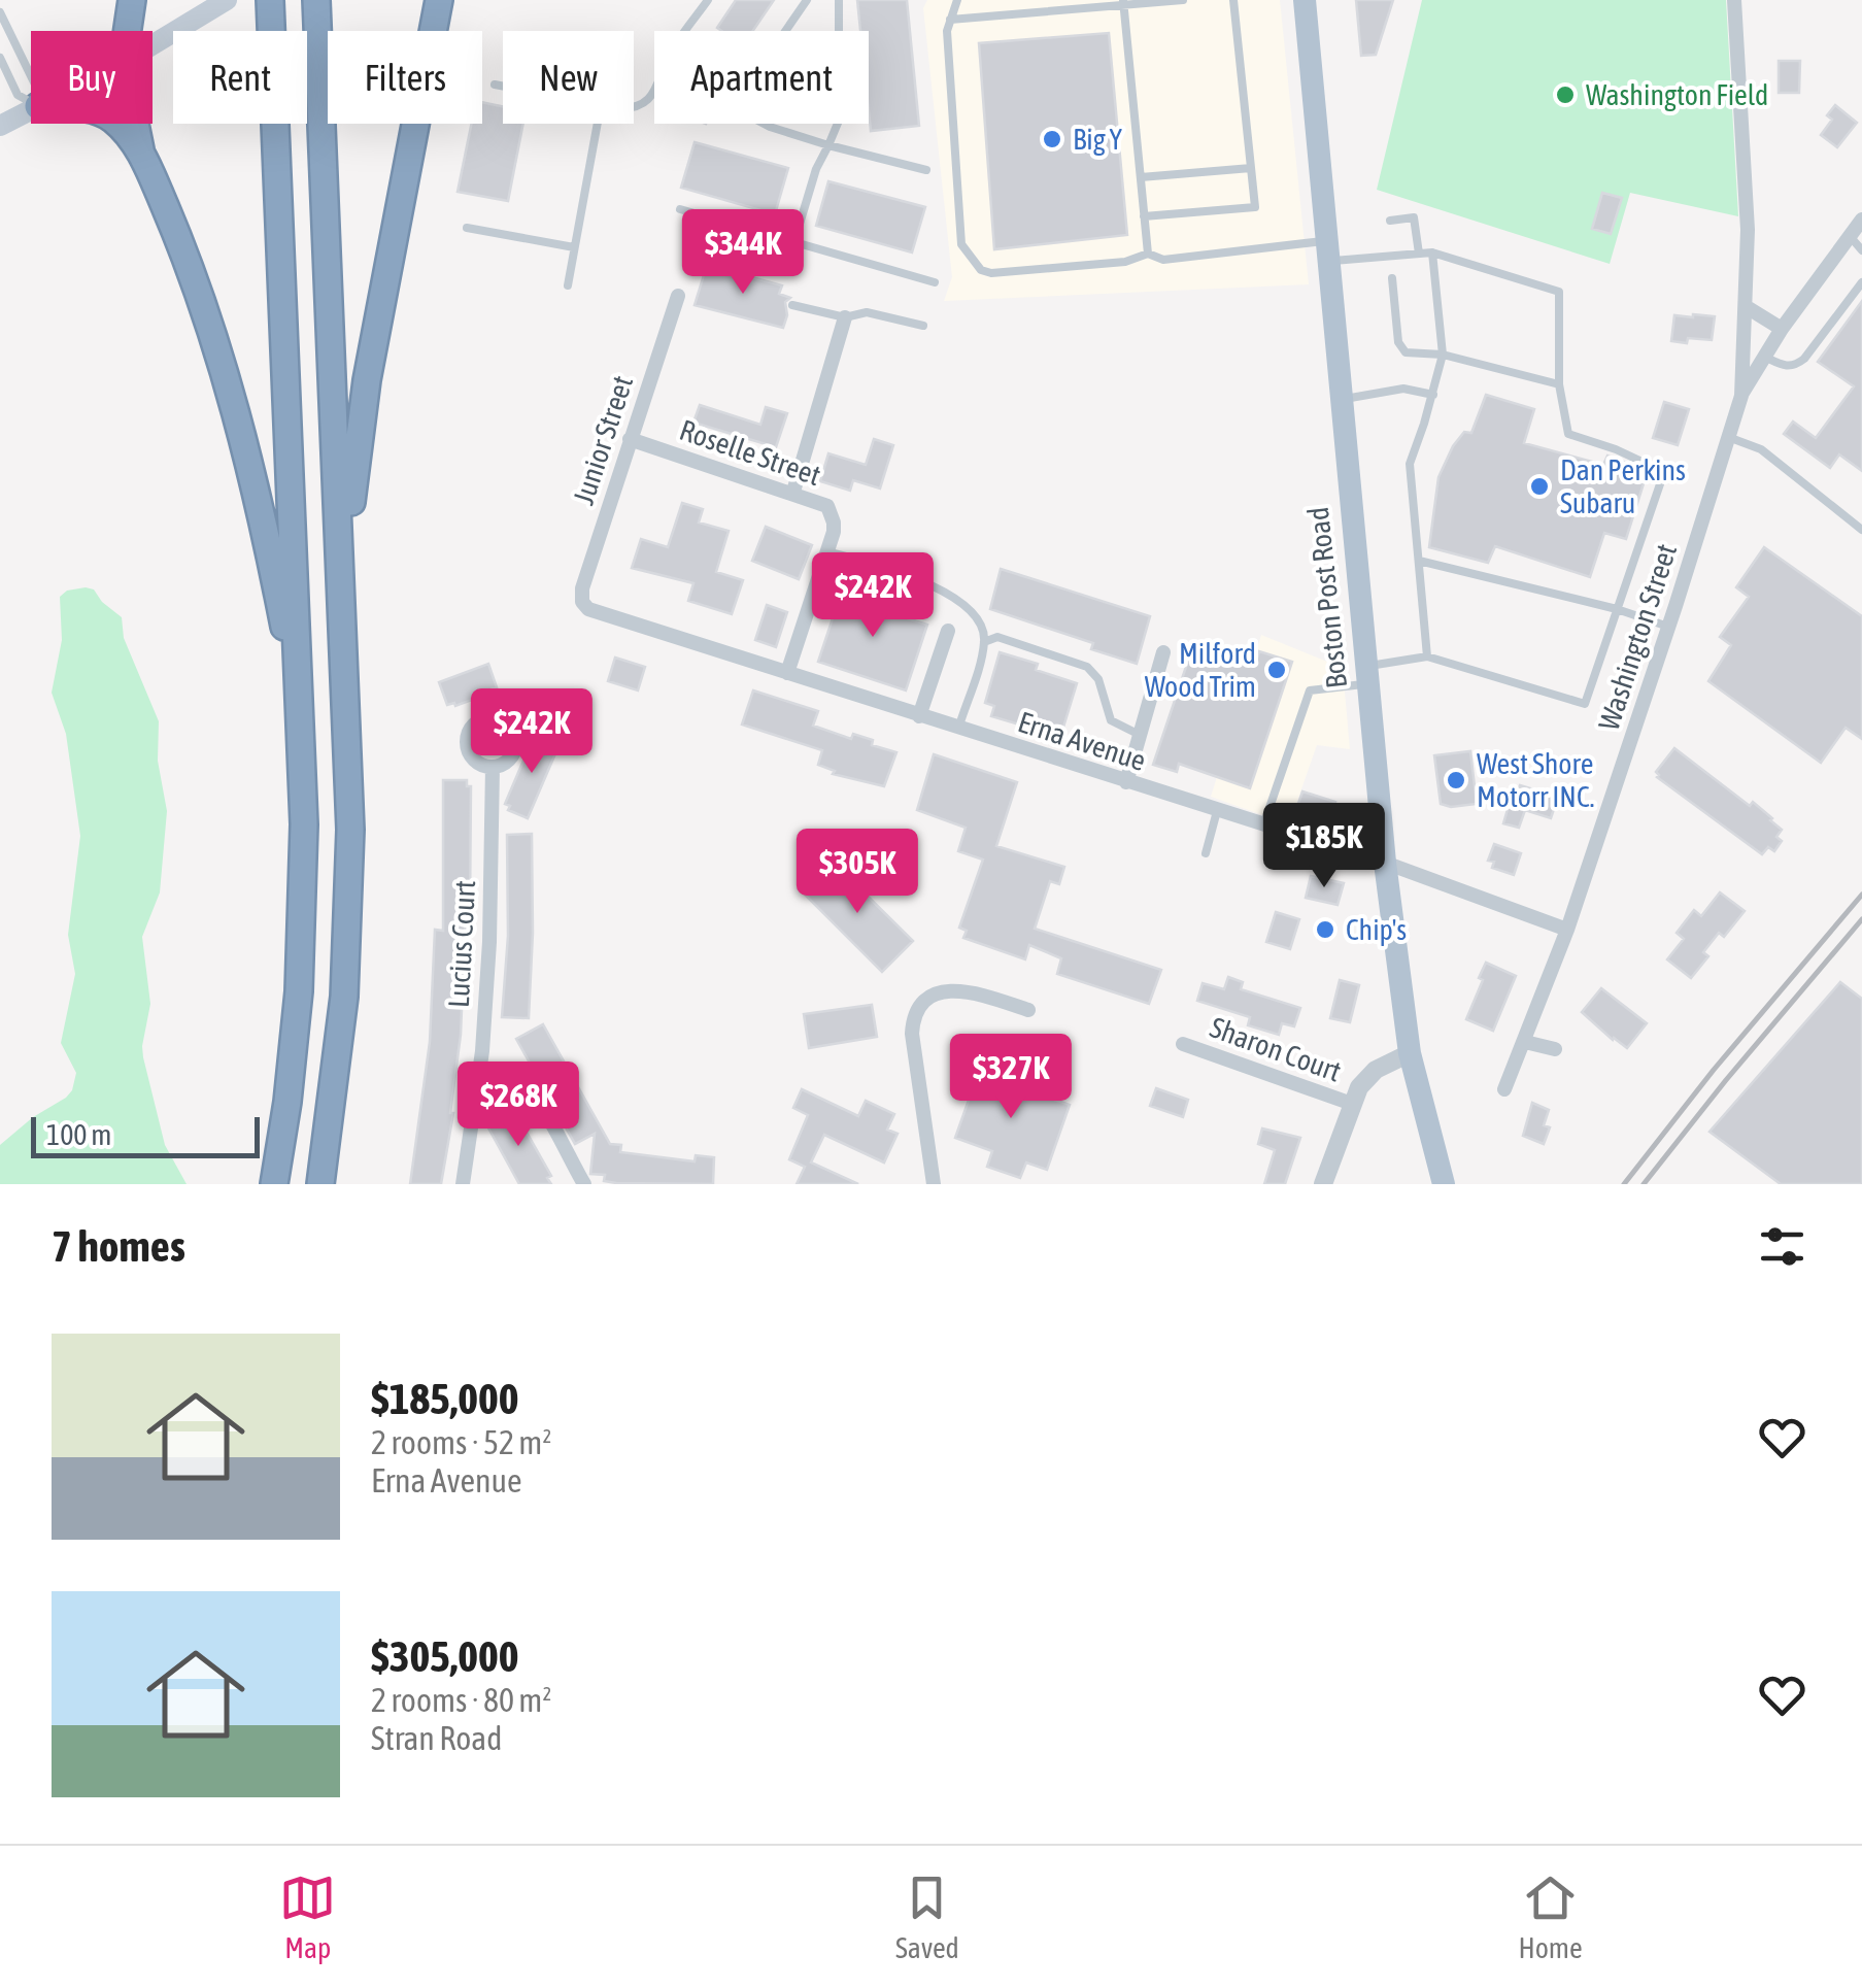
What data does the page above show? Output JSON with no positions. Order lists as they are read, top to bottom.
{
  "streets": {
    "main road": ["Boston Post Road"],
    "street": [
      "Junior Street",
      "Roselle Street",
      "Washington Street",
      "Erna Avenue",
      "Lucius Court",
      "Sharon Court"
    ]
  },
  "crossings": [
    ["Junior Street", "Roselle Street"],
    ["Junior Street", "Erna Avenue"],
    ["Boston Post Road", "Erna Avenue"],
    ["Washington Street", "Erna Avenue"]
  ],
  "places": [
    "Washington Field",
    "Big Y",
    "Dan Perkins Subaru",
    "Milford Wood Trim",
    "West Shore Motorr INC.",
    "Chip's"
  ],
  "scale_bar": "100 m",
  "page": {
    "chip": [
      "Buy",
      "Rent",
      "Filters",
      "New",
      "Apartment"
    ],
    "price": [
      "$344K",
      "$242K",
      "$242K",
      "$185K",
      "$305K",
      "$327K",
      "$268K"
    ],
    "scale": "100 m",
    "heading": "7 homes",
    "list": [
      {
        "name": "$185,000",
        "note": "2 rooms · 52 m² · Erna Avenue"
      },
      {
        "name": "$305,000",
        "note": "2 rooms · 80 m² · Stran Road"
      }
    ],
    "tabs": ["Map", "Saved", "Home"]
  }
}
